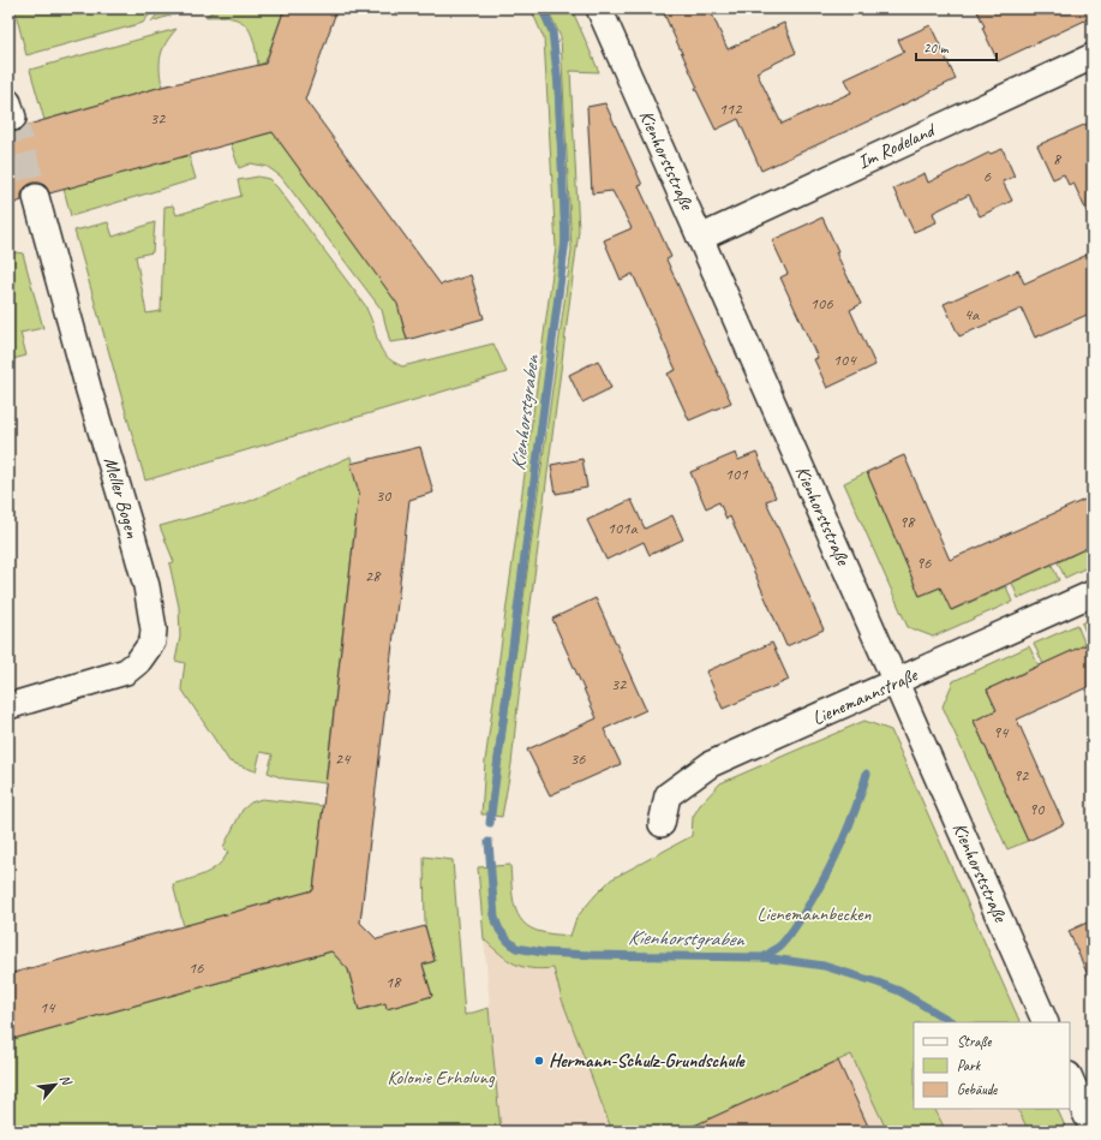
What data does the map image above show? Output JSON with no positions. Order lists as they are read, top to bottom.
{
  "streets": {
    "street": [
      "Im Rodeland",
      "Kienhorststraße",
      "Meller Bogen",
      "Lienemannstraße"
    ]
  },
  "crossings": [
    ["Im Rodeland", "Kienhorststraße"],
    ["Kienhorststraße", "Lienemannstraße"]
  ],
  "water": ["Kienhorstgraben"],
  "parks": ["Lienemannbecken", "Kolonie Erholung"],
  "places": ["Hermann-Schulz-Grundschule"],
  "house_numbers": [
    "112",
    "32",
    "8",
    "6",
    "106",
    "4a",
    "104",
    "101",
    "30",
    "98",
    "101a",
    "96",
    "28",
    "32",
    "94",
    "24",
    "36",
    "92",
    "90",
    "16",
    "18",
    "14"
  ],
  "legend": ["Straße", "Park", "Gebäude"],
  "scale_bar": "20 m",
  "north": "top right"
}
